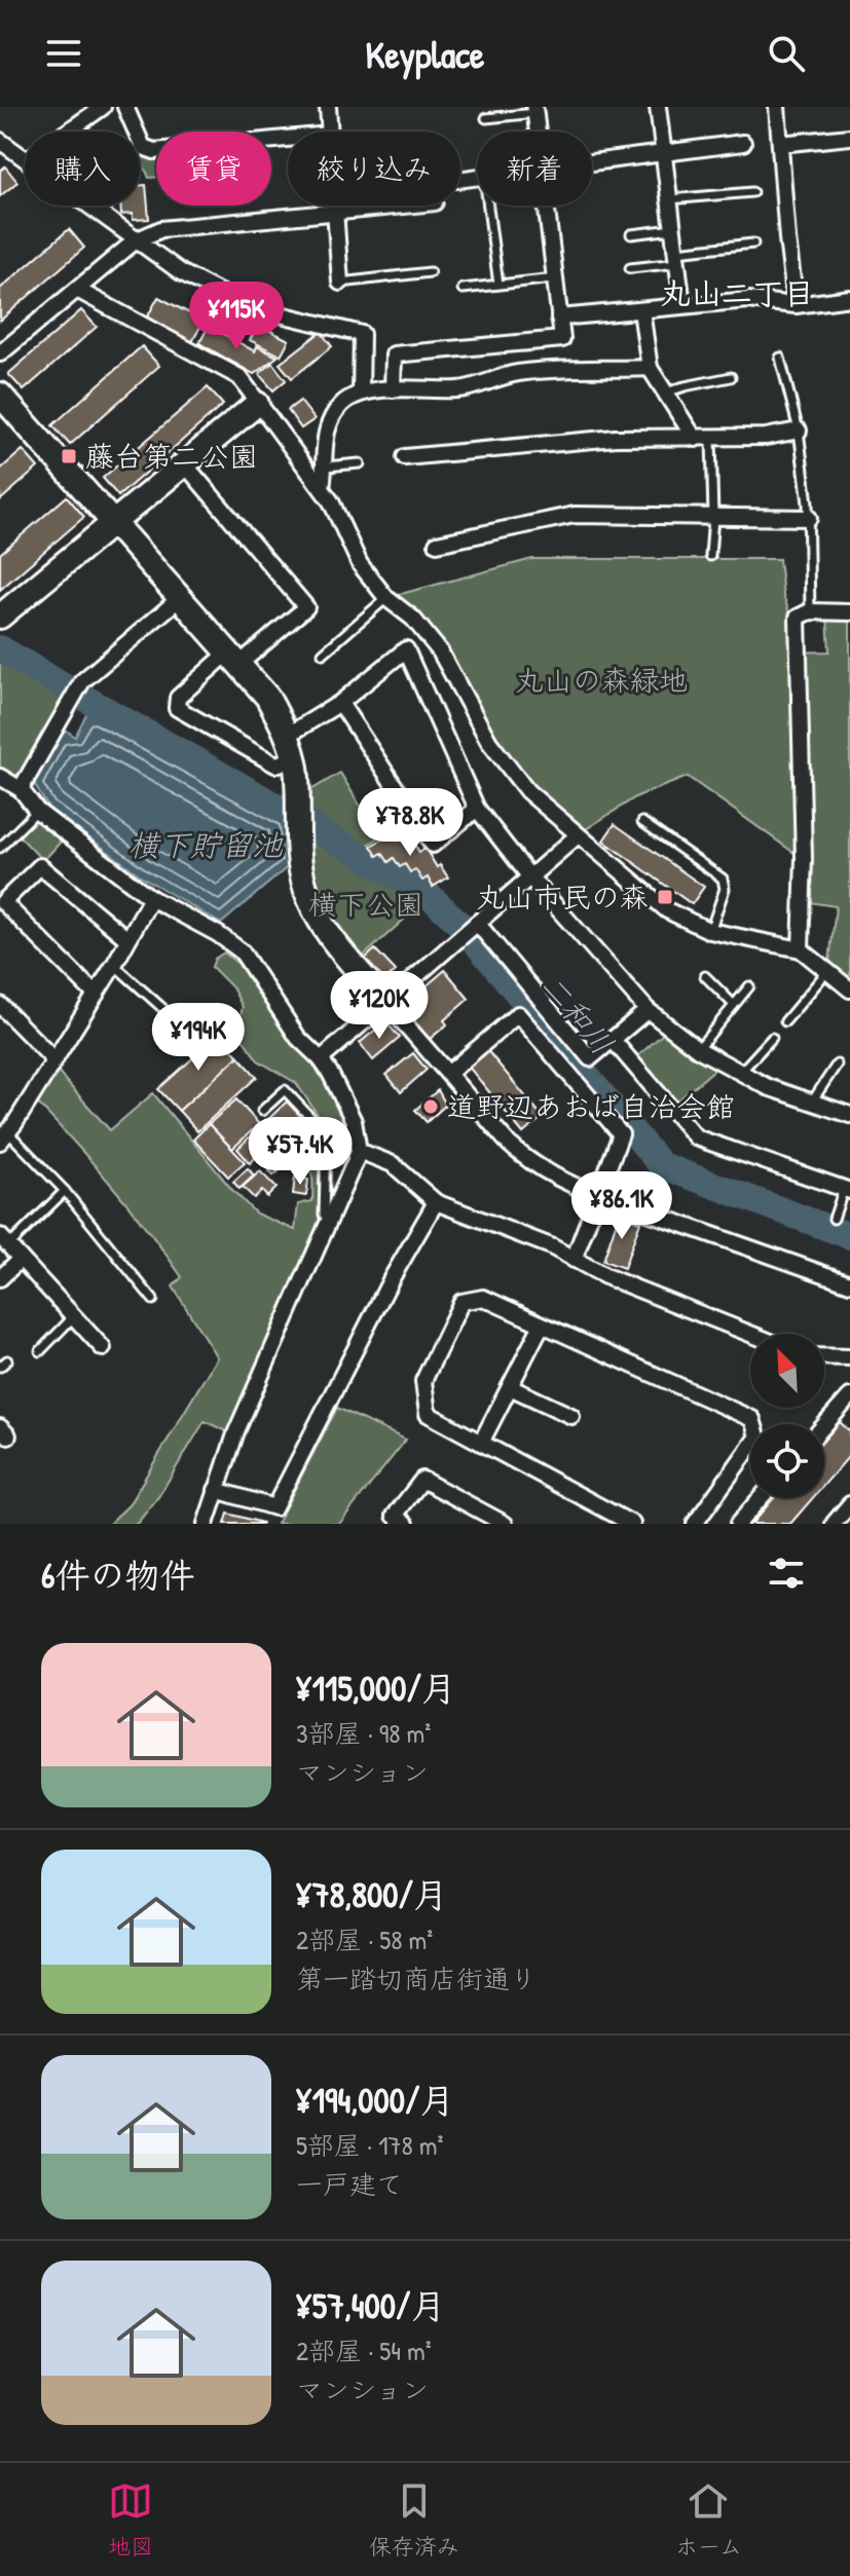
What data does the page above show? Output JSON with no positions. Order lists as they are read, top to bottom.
{
  "districts": ["丸山二丁目"],
  "water": ["横下貯留池", "二和川"],
  "parks": ["丸山の森緑地", "横下公園"],
  "places": {
    "transit": ["藤台第二公園", "丸山市民の森"],
    "other": ["道野辺あおば自治会館"]
  },
  "north": "top left",
  "page": {
    "header": "Keyplace",
    "chip": [
      "購入",
      "賃貸",
      "絞り込み",
      "新着"
    ],
    "price": [
      "¥115K",
      "¥78.8K",
      "¥120K",
      "¥194K",
      "¥57.4K",
      "¥86.1K"
    ],
    "heading": "6件の物件",
    "list": [
      {
        "name": "¥115,000/月",
        "note": "3部屋 · 98 m² · マンション"
      },
      {
        "name": "¥78,800/月",
        "note": "2部屋 · 58 m² · 第一踏切商店街通り"
      },
      {
        "name": "¥194,000/月",
        "note": "5部屋 · 178 m² · 一戸建て"
      },
      {
        "name": "¥57,400/月",
        "note": "2部屋 · 54 m² · マンション"
      }
    ],
    "tabs": ["地図", "保存済み", "ホーム"]
  }
}
